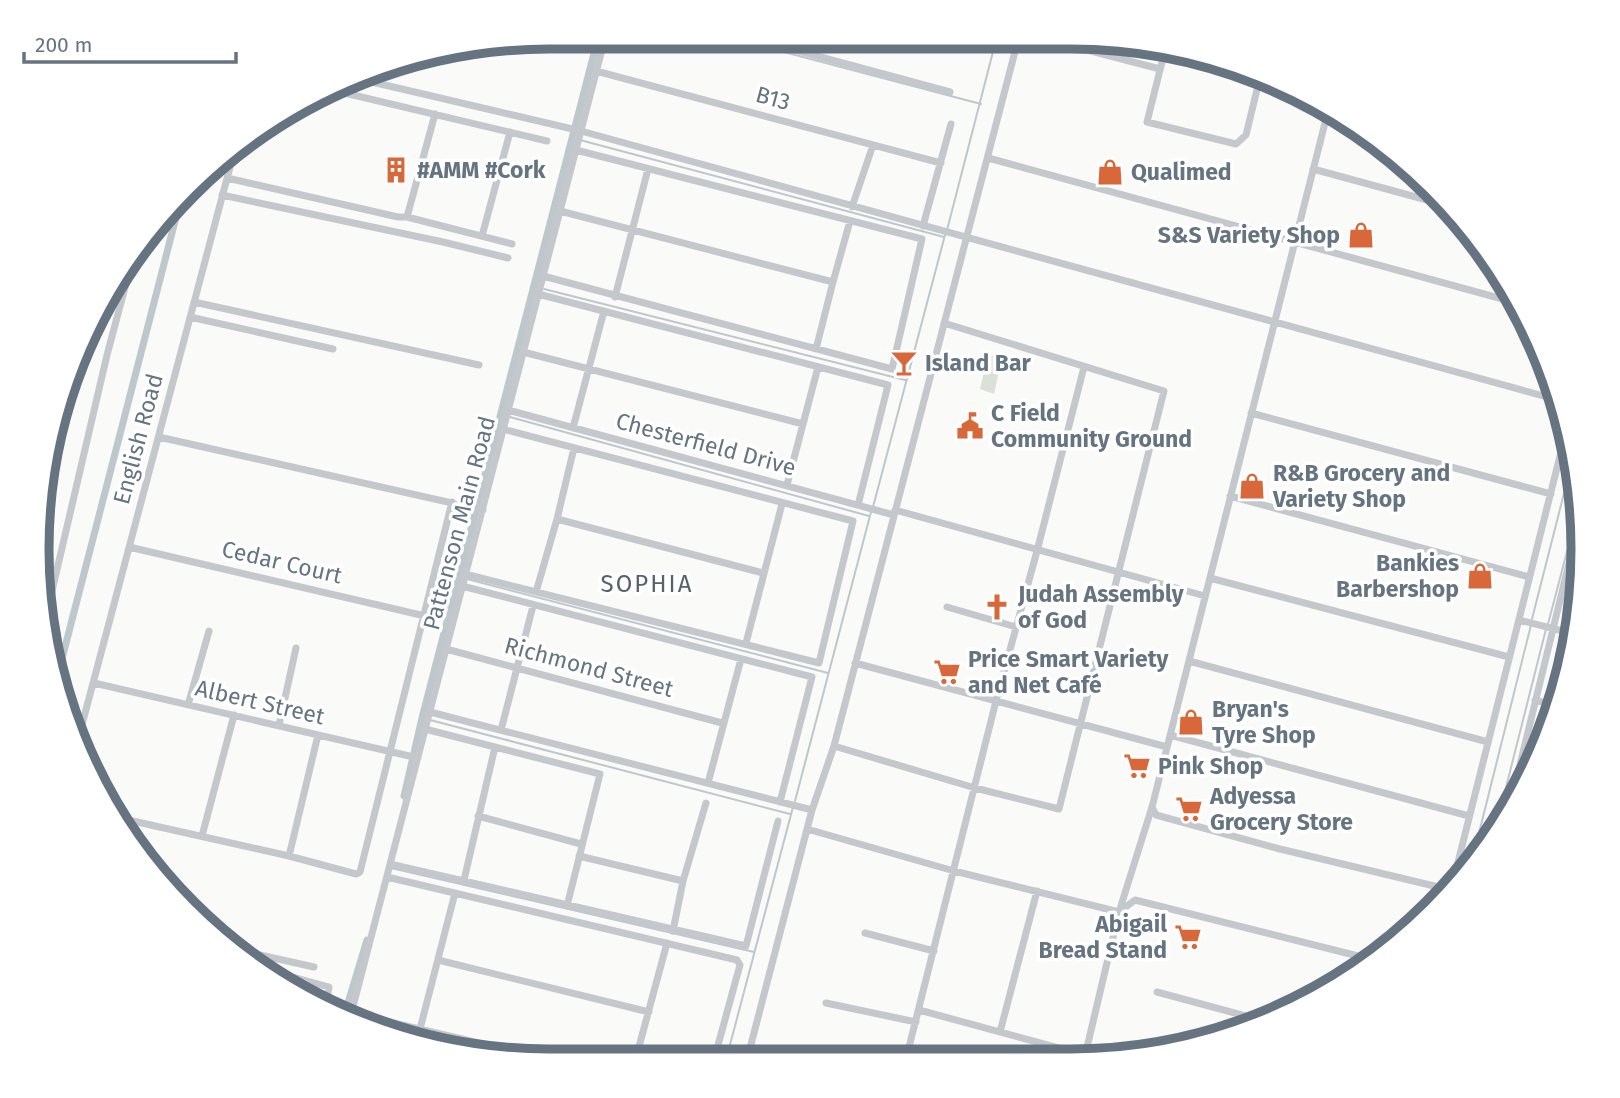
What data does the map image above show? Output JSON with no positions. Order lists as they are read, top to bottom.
{
  "streets": {
    "street": [
      "B13",
      "English Road",
      "Chesterfield Drive",
      "Pattenson Main Road",
      "Cedar Court",
      "Richmond Street",
      "Albert Street"
    ]
  },
  "crossings": [
    ["B13", "Pattenson Main Road"],
    ["English Road", "Cedar Court"],
    ["English Road", "Albert Street"],
    ["Chesterfield Drive", "Pattenson Main Road"],
    ["Pattenson Main Road", "Richmond Street"],
    ["Pattenson Main Road", "Albert Street"]
  ],
  "districts": ["SOPHIA"],
  "places": {
    "building": ["#AMM #Cork"],
    "shop": [
      "Qualimed",
      "S&S Variety Shop",
      "R&B Grocery and Variety Shop",
      "Bankies Barbershop",
      "Bryan's Tyre Shop"
    ],
    "bar": ["Island Bar"],
    "public building": ["C Field Community Ground"],
    "church": ["Judah Assembly of God"],
    "supermarket": [
      "Price Smart Variety and Net Café",
      "Pink Shop",
      "Adyessa Grocery Store",
      "Abigail Bread Stand"
    ]
  },
  "scale_bar": "200 m"
}
